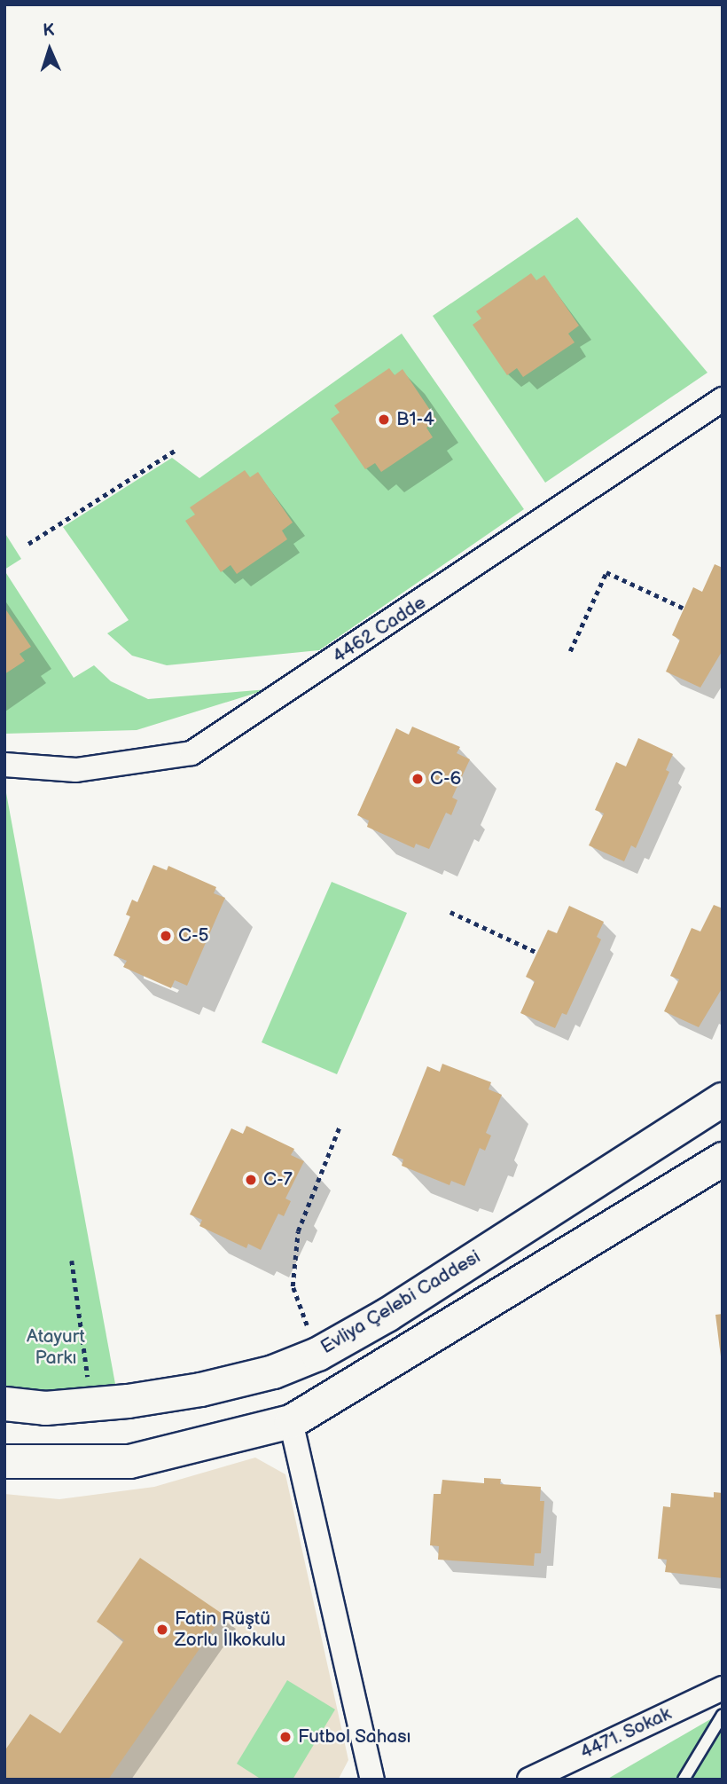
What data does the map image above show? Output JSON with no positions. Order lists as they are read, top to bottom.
{
  "streets": {
    "street": ["4462 Cadde", "Evliya Çelebi Caddesi", "4471. Sokak"]
  },
  "parks": ["Atayurt Parkı"],
  "places": [
    "B1-4",
    "C-6",
    "C-5",
    "C-7",
    "Fatin Rüştü Zorlu İlkokulu",
    "Futbol Sahası"
  ],
  "north": "top"
}
